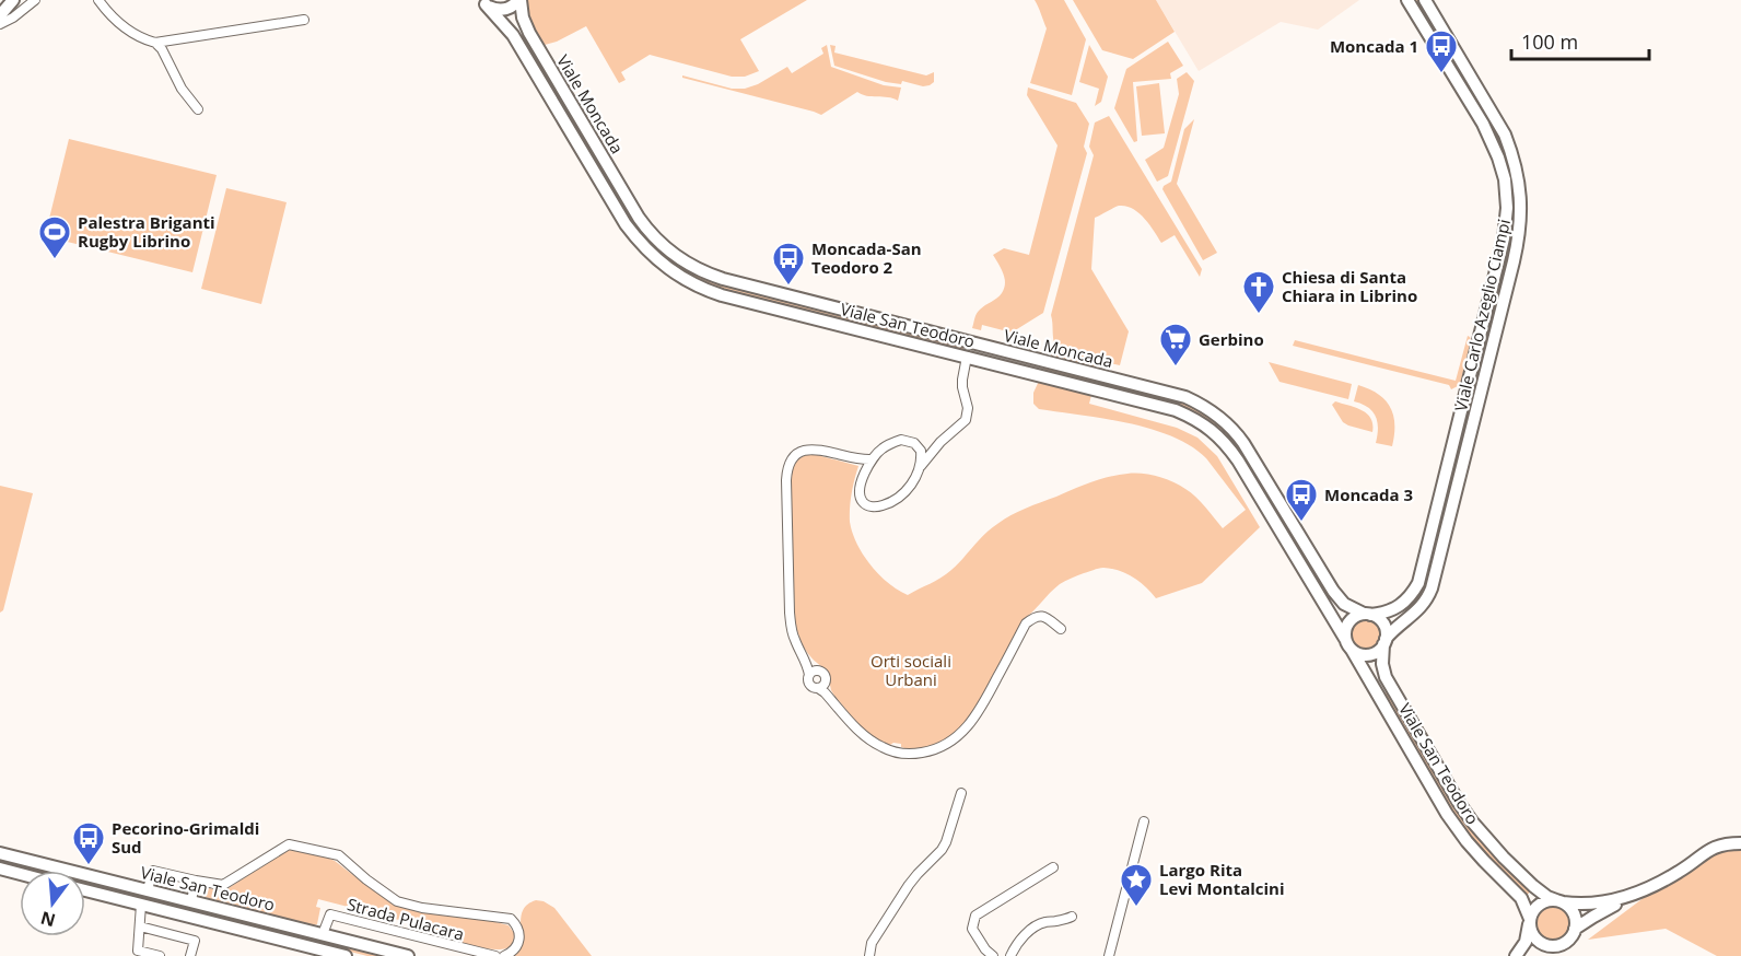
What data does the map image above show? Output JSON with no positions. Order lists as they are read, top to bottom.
{
  "streets": {
    "main road": ["Viale Moncada", "Viale Carlo Azeglio Ciampi", "Viale San Teodoro"],
    "street": ["Strada Pulacara"]
  },
  "crossings": [
    ["Viale Moncada", "Viale Carlo Azeglio Ciampi"],
    ["Viale Moncada", "Viale San Teodoro"],
    ["Viale Carlo Azeglio Ciampi", "Viale San Teodoro"],
    ["Viale San Teodoro", "Strada Pulacara"]
  ],
  "parks": ["Orti sociali Urbani"],
  "places": {
    "bus stop": [
      "Moncada 1",
      "Moncada-San Teodoro 2",
      "Moncada 3",
      "Pecorino-Grimaldi Sud"
    ],
    "sports": ["Palestra Briganti Rugby Librino"],
    "church": ["Chiesa di Santa Chiara in Librino"],
    "supermarket": ["Gerbino"],
    "place": ["Largo Rita Levi Montalcini"]
  },
  "scale_bar": "100 m",
  "north": "bottom"
}
